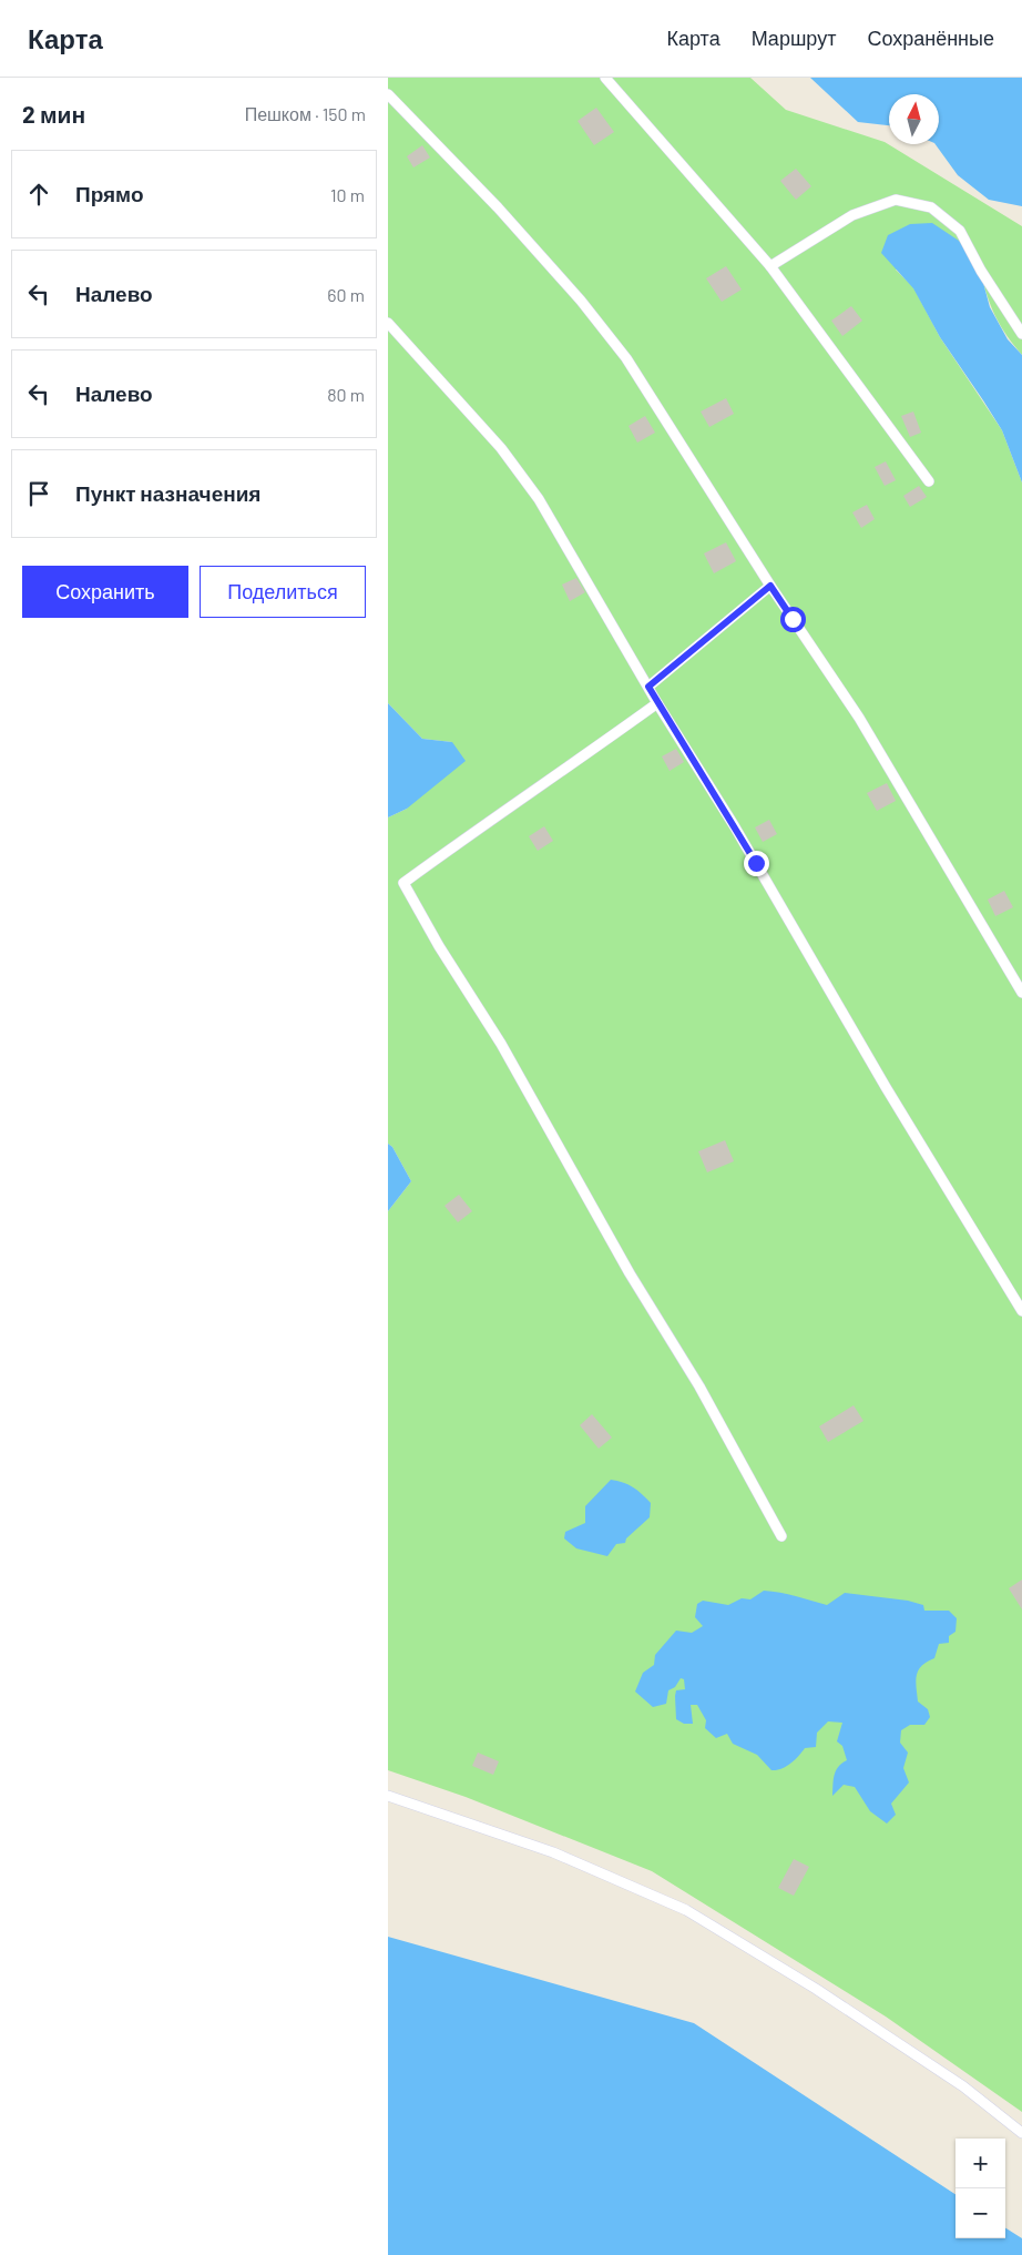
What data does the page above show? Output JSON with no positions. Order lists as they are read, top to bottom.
{
  "north": "top",
  "page": {
    "header": "Карта",
    "nav": ["Карта", "Маршрут", "Сохранённые"],
    "heading": ["2 мин", "Пешком · 150 m"],
    "list": [
      ["Прямо", "10 m"],
      ["Налево", "60 m"],
      ["Налево", "80 m"],
      "Пункт назначения"
    ],
    "buttons": ["Сохранить", "Поделиться"],
    "map_buttons": ["+", "−"]
  }
}
